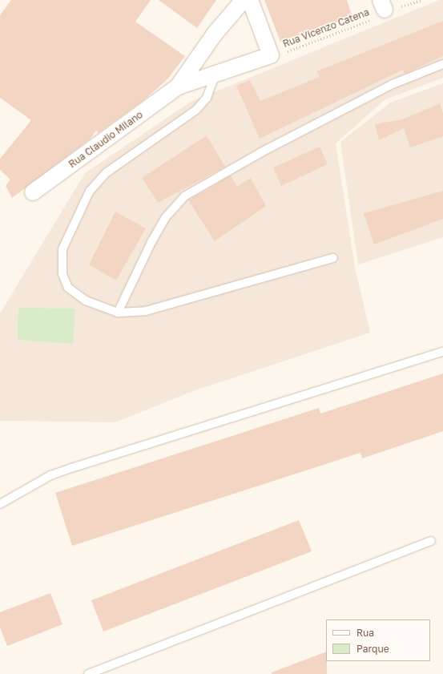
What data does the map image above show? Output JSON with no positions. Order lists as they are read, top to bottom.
{
  "streets": {
    "street": ["Rua Claudio Milano"],
    "path": ["Rua Vicenzo Catena"]
  },
  "crossings": [
    ["Rua Vicenzo Catena", "Rua Claudio Milano"]
  ],
  "legend": ["Rua", "Parque"]
}
